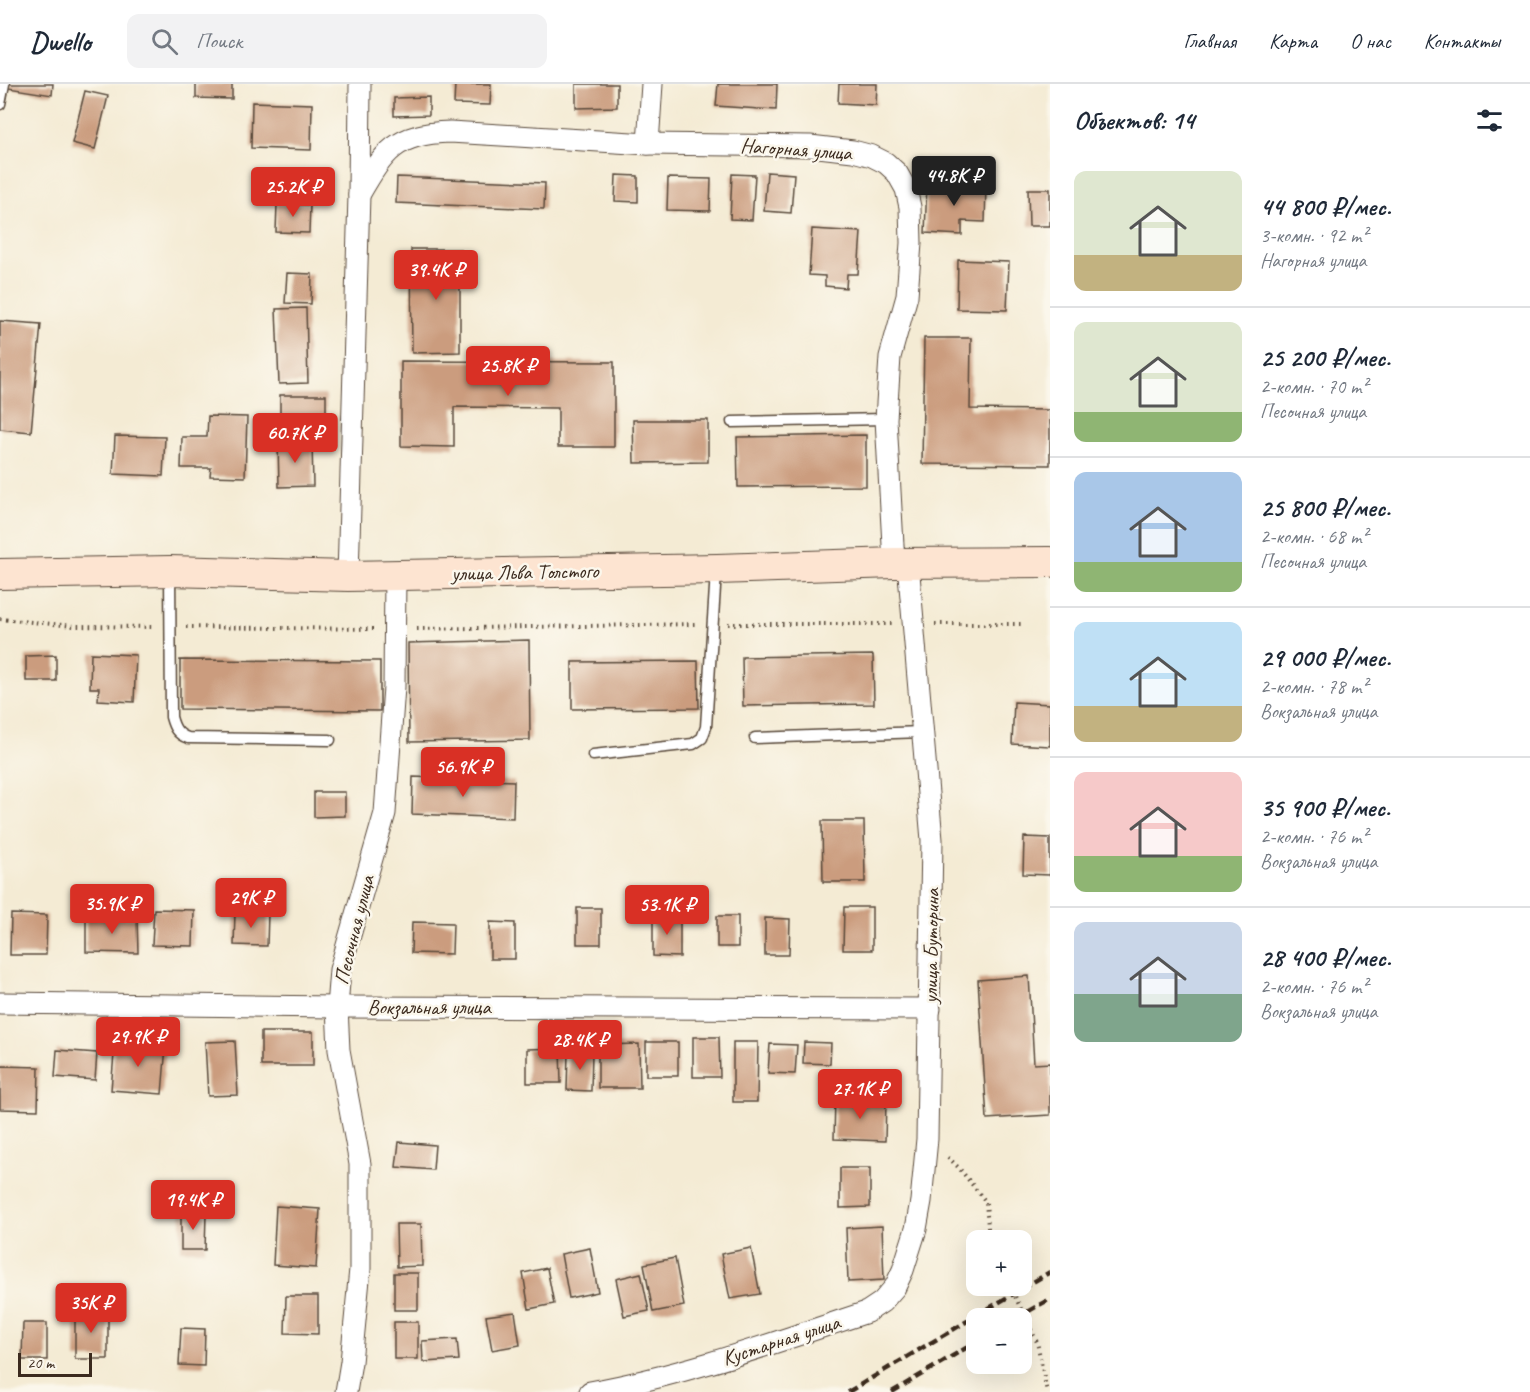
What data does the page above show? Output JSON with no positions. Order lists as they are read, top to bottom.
{
  "streets": {
    "main road": ["улица Льва Толстого"],
    "street": [
      "Нагорная улица",
      "Песочная улица",
      "улица Буторина",
      "Вокзальная улица",
      "Кустарная улица"
    ]
  },
  "crossings": [
    ["Нагорная улица", "улица Льва Толстого"],
    ["Нагорная улица", "улица Буторина"],
    ["улица Льва Толстого", "Песочная улица"],
    ["улица Льва Толстого", "улица Буторина"],
    ["Песочная улица", "Вокзальная улица"],
    ["улица Буторина", "Вокзальная улица"],
    ["улица Буторина", "Кустарная улица"]
  ],
  "scale_bar": "20 m",
  "page": {
    "header": "Dwello",
    "search": "Поиск",
    "nav": [
      "Главная",
      "Карта",
      "О нас",
      "Контакты"
    ],
    "heading": "Объектов: 14",
    "price": [
      "44.8K ₽",
      "25.2K ₽",
      "39.4K ₽",
      "25.8K ₽",
      "60.7K ₽",
      "56.9K ₽",
      "29K ₽",
      "35.9K ₽",
      "53.1K ₽",
      "29.9K ₽",
      "28.4K ₽",
      "27.1K ₽",
      "19.4K ₽",
      "35K ₽"
    ],
    "list": [
      {
        "name": "44 800 ₽/мес.",
        "note": "3-комн. · 92 m² · Нагорная улица"
      },
      {
        "name": "25 200 ₽/мес.",
        "note": "2-комн. · 70 m² · Песочная улица"
      },
      {
        "name": "25 800 ₽/мес.",
        "note": "2-комн. · 68 m² · Песочная улица"
      },
      {
        "name": "29 000 ₽/мес.",
        "note": "2-комн. · 78 m² · Вокзальная улица"
      },
      {
        "name": "35 900 ₽/мес.",
        "note": "2-комн. · 76 m² · Вокзальная улица"
      },
      {
        "name": "28 400 ₽/мес.",
        "note": "2-комн. · 76 m² · Вокзальная улица"
      }
    ],
    "map_buttons": ["+", "−"],
    "scale": "20 m"
  }
}
